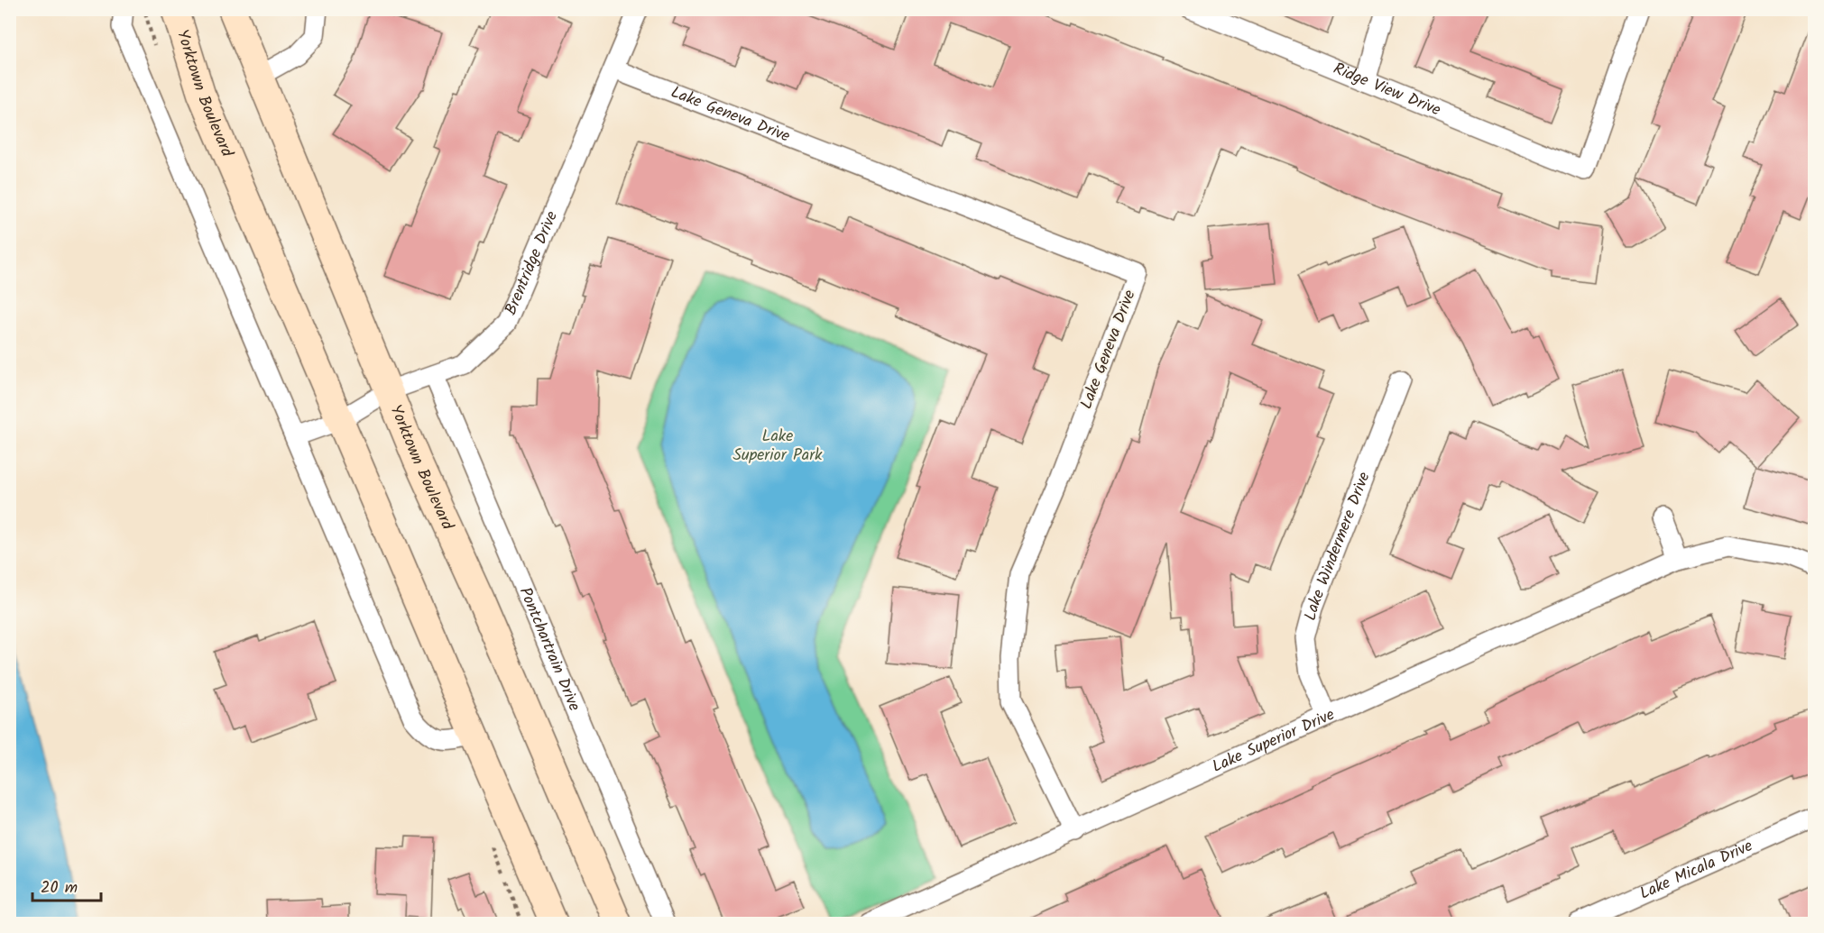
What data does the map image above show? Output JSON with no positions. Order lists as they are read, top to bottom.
{
  "streets": {
    "main road": ["Yorktown Boulevard"],
    "street": [
      "Ridge View Drive",
      "Lake Geneva Drive",
      "Brentridge Drive",
      "Lake Windermere Drive",
      "Pontchartrain Drive",
      "Lake Superior Drive",
      "Lake Micala Drive"
    ]
  },
  "crossings": [
    ["Yorktown Boulevard", "Brentridge Drive"],
    ["Lake Geneva Drive", "Brentridge Drive"],
    ["Lake Geneva Drive", "Lake Superior Drive"],
    ["Brentridge Drive", "Pontchartrain Drive"],
    ["Lake Windermere Drive", "Lake Superior Drive"]
  ],
  "parks": ["Lake Superior Park"],
  "scale_bar": "20 m"
}
